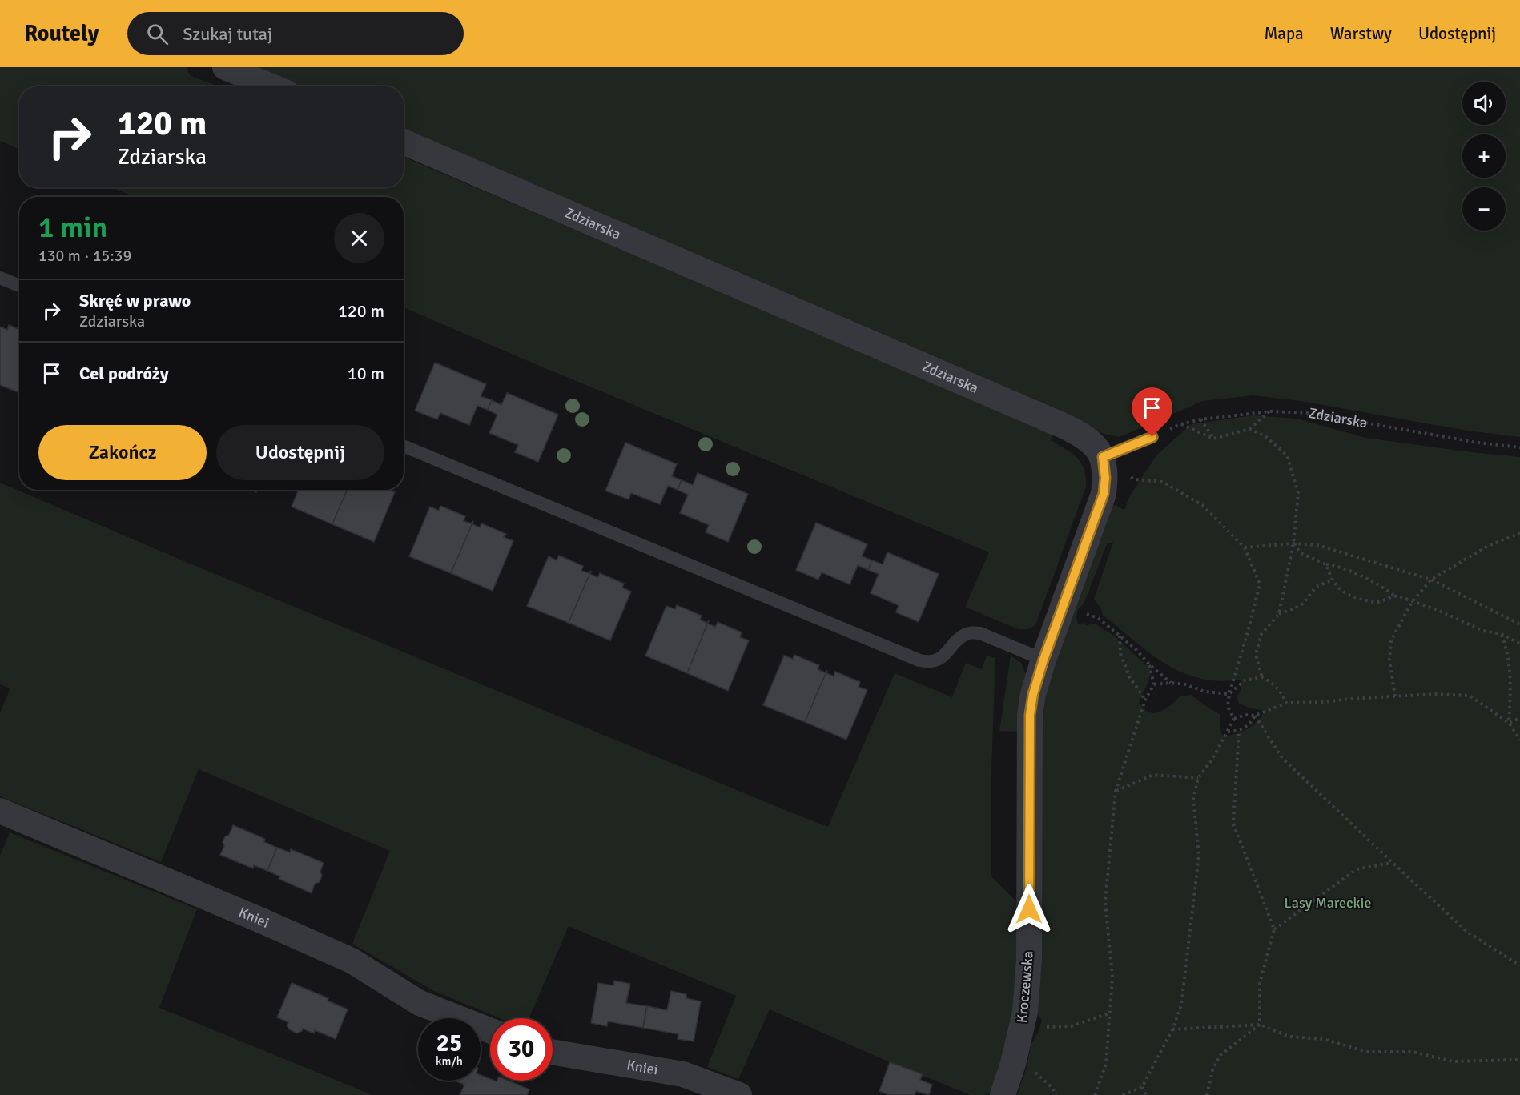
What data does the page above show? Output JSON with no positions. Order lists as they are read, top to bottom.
{
  "streets": {
    "street": ["Zdziarska", "Kniei", "Kroczewska"]
  },
  "crossings": [
    ["Zdziarska", "Kroczewska"]
  ],
  "parks": ["Lasy Mareckie"],
  "page": {
    "header": "Routely",
    "search": "Szukaj tutaj",
    "nav": ["Mapa", "Warstwy", "Udostępnij"],
    "map_buttons": ["+", "−"],
    "turn": ["120 m", "Zdziarska"],
    "heading": ["1 min", "130 m · 15:39"],
    "list": [
      {
        "name": "Skręć w prawo",
        "note": "Zdziarska",
        "value": "120 m"
      },
      {
        "name": "Cel podróży",
        "value": "10 m"
      }
    ],
    "buttons": ["Zakończ", "Udostępnij"],
    "speed": "25 km/h",
    "limit": "30"
  }
}
